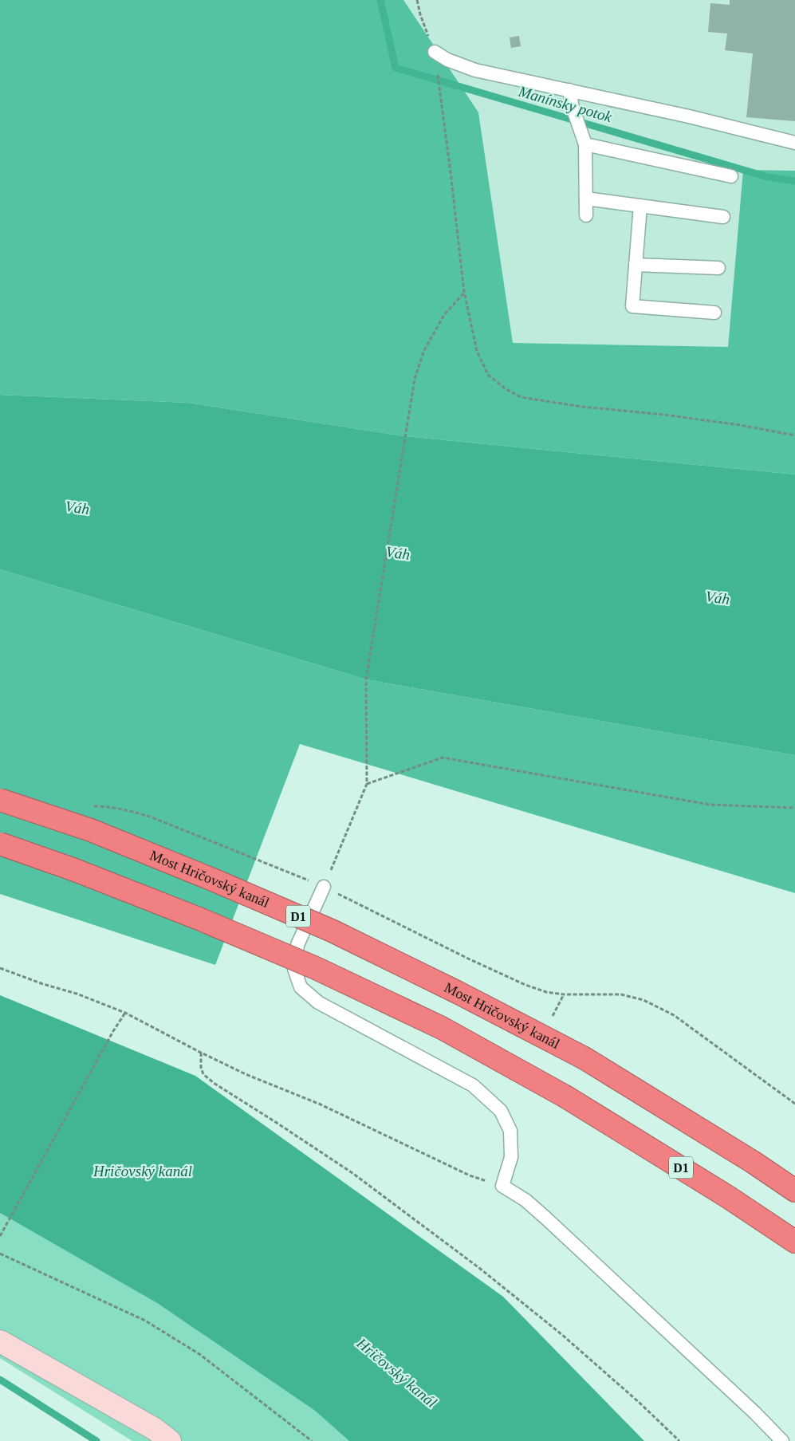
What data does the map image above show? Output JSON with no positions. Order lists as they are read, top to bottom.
{
  "streets": {
    "highway": ["Most Hričovský kanál", "D1"]
  },
  "water": ["Manínsky potok", "Váh", "Hričovský kanál"]
}
